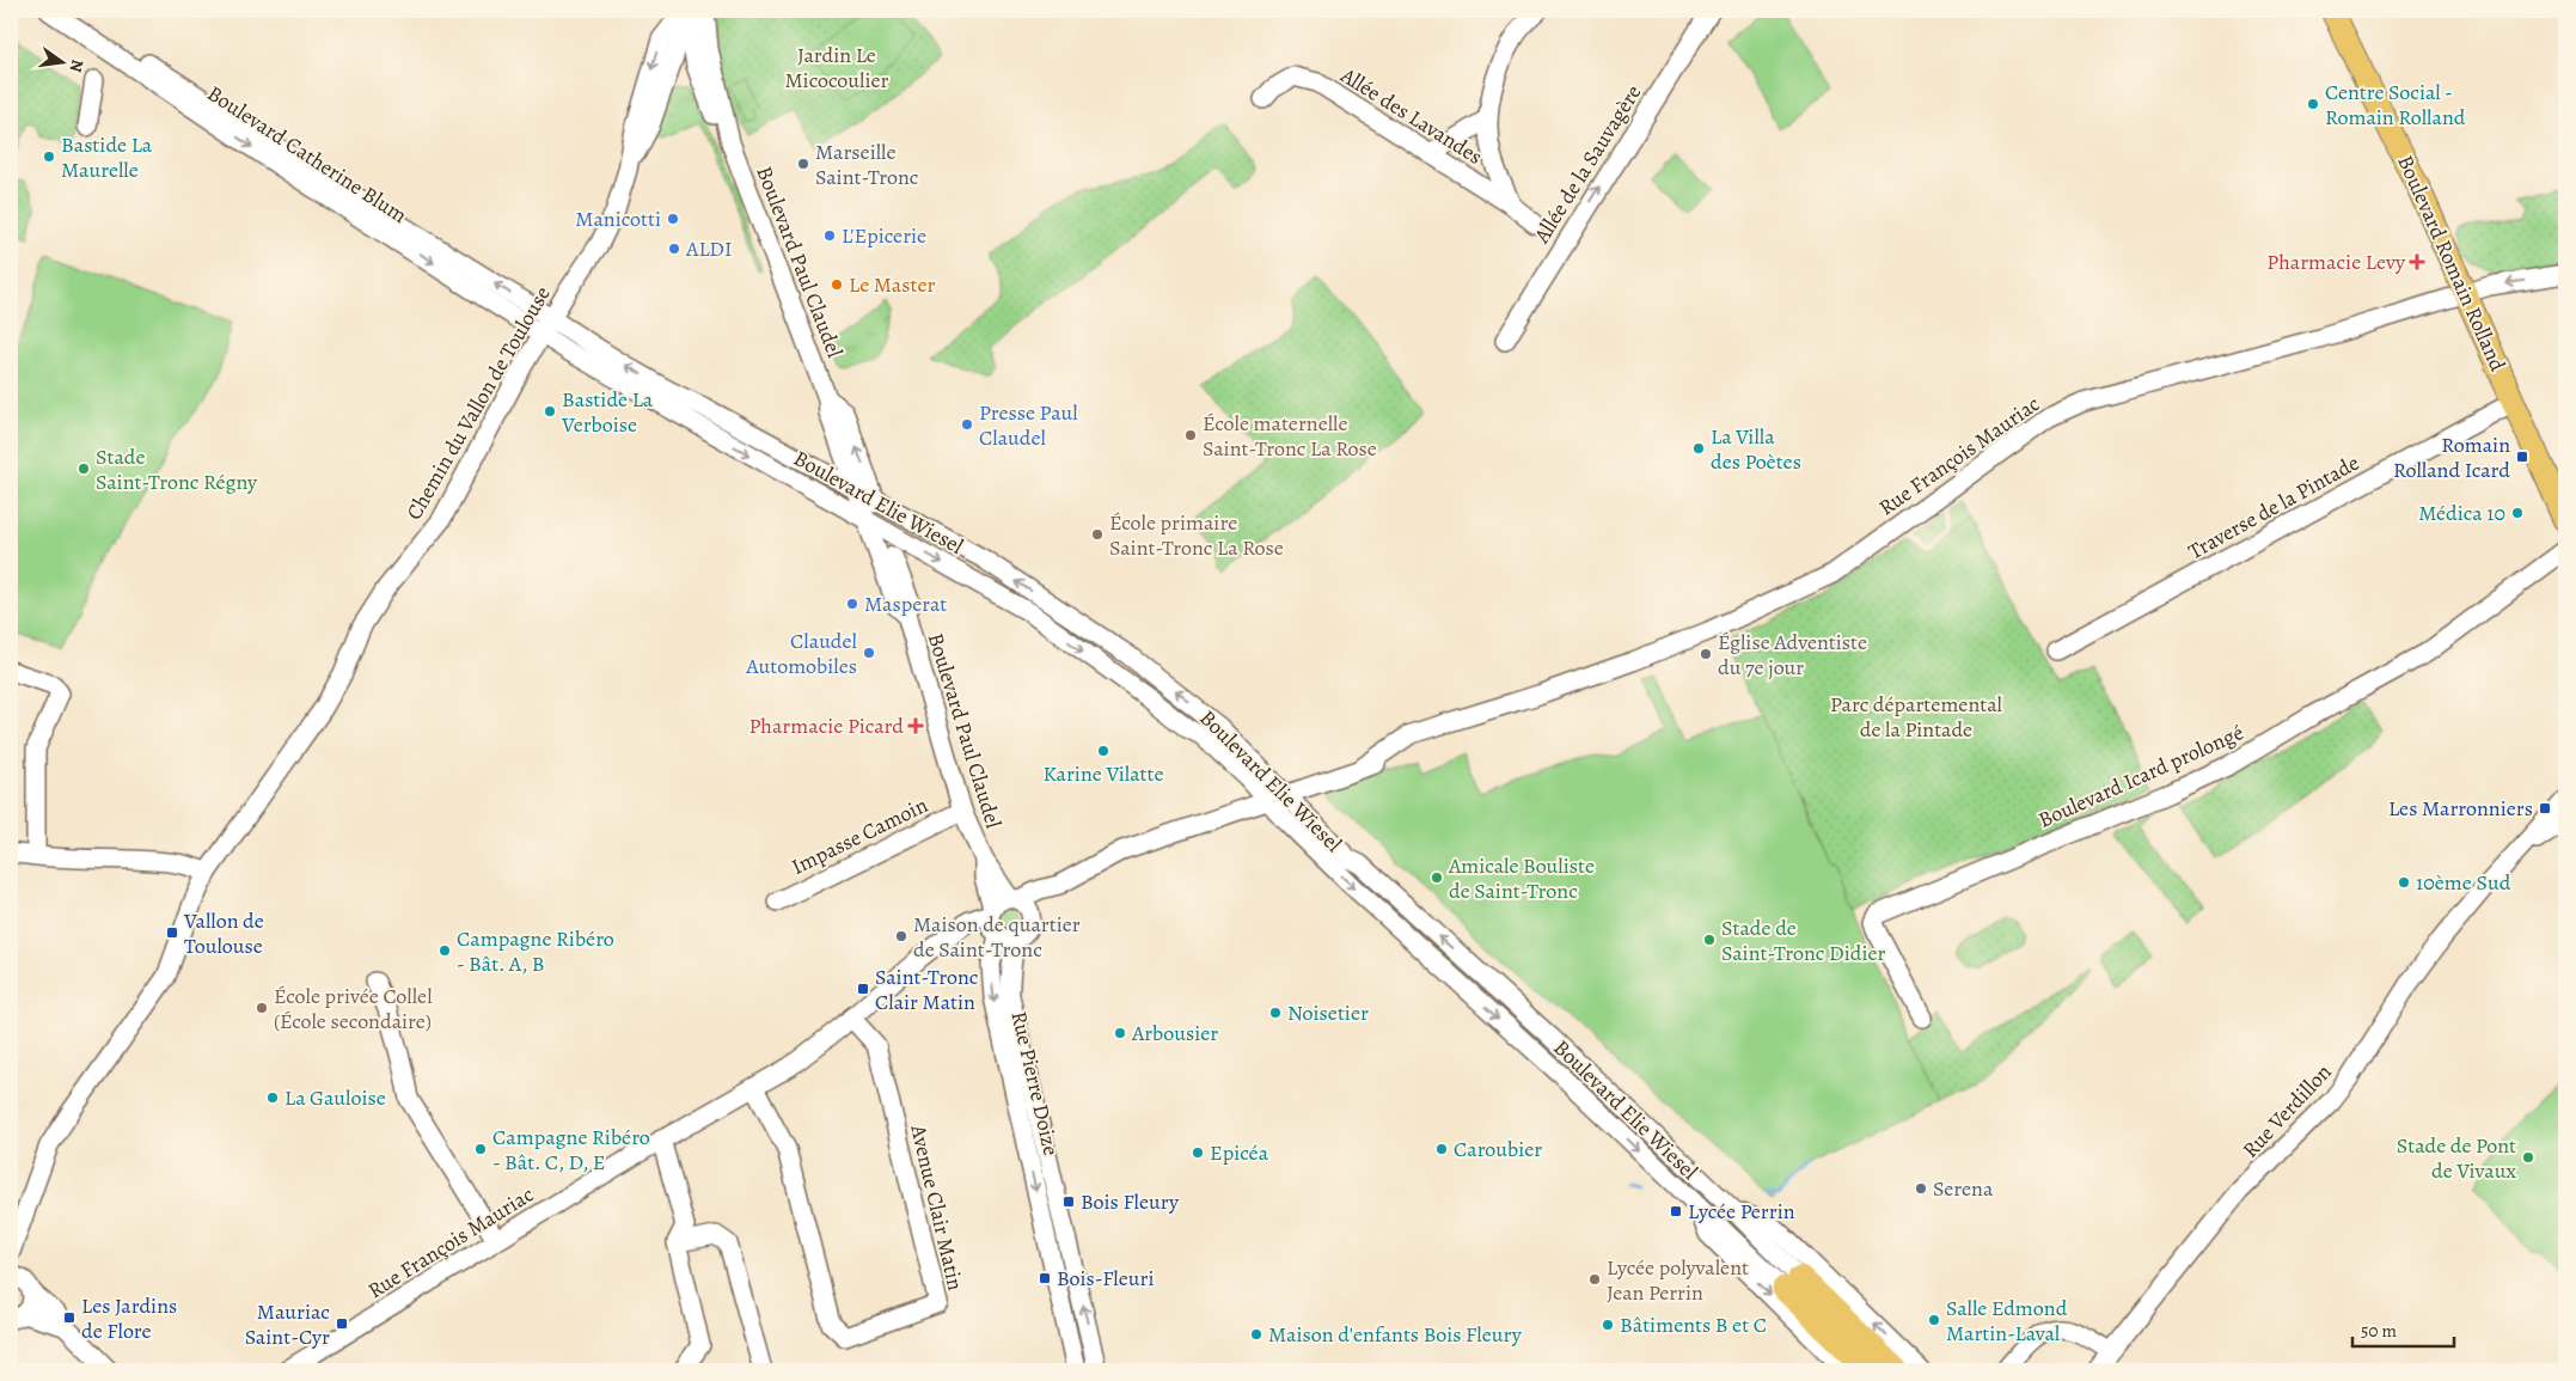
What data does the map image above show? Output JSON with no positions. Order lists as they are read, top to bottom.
{
  "streets": {
    "highway": ["Boulevard Elie Wiesel"],
    "main road": ["Boulevard Romain Rolland"],
    "street": [
      "Allée des Lavandes",
      "Boulevard Catherine Blum",
      "Allée de la Sauvagère",
      "Boulevard Paul Claudel",
      "Chemin du Vallon de Toulouse",
      "Rue François Mauriac",
      "Traverse de la Pintade",
      "Boulevard Icard prolongé",
      "Impasse Camoin",
      "Rue Pierre Doize",
      "Rue Verdillon",
      "Avenue Clair Matin"
    ]
  },
  "crossings": [
    ["Boulevard Catherine Blum", "Chemin du Vallon de Toulouse"],
    ["Boulevard Catherine Blum", "Boulevard Elie Wiesel"],
    ["Boulevard Paul Claudel", "Chemin du Vallon de Toulouse"],
    ["Boulevard Paul Claudel", "Rue François Mauriac"],
    ["Boulevard Paul Claudel", "Boulevard Elie Wiesel"],
    ["Boulevard Paul Claudel", "Impasse Camoin"],
    ["Boulevard Paul Claudel", "Rue Pierre Doize"],
    ["Boulevard Romain Rolland", "Rue François Mauriac"],
    ["Boulevard Romain Rolland", "Traverse de la Pintade"],
    ["Chemin du Vallon de Toulouse", "Boulevard Elie Wiesel"],
    ["Rue François Mauriac", "Boulevard Elie Wiesel"],
    ["Rue François Mauriac", "Rue Pierre Doize"],
    ["Rue François Mauriac", "Avenue Clair Matin"]
  ],
  "parks": ["Jardin Le Micocoulier", "Parc départemental de la Pintade"],
  "places": {
    "other": [
      "Centre Social - Romain Rolland",
      "Bastide La Maurelle",
      "Marseille Saint-Tronc",
      "Manicotti",
      "L'Epicerie",
      "ALDI",
      "Le Master",
      "Bastide La Verboise",
      "Presse Paul Claudel",
      "École maternelle Saint-Tronc La Rose",
      "La Villa des Poètes",
      "Stade Saint-Tronc Régny",
      "Médica 10",
      "École primaire Saint-Tronc La Rose",
      "Masperat",
      "Claudel Automobiles",
      "Église Adventiste du 7e jour",
      "Karine Vilatte",
      "Amicale Bouliste de Saint-Tronc",
      "10ème Sud",
      "Maison de quartier de Saint-Tronc",
      "Stade de Saint-Tronc Didier",
      "Campagne Ribéro - Bât. A, B",
      "École privée Collel (École secondaire)",
      "Noisetier",
      "Arbousier",
      "La Gauloise",
      "Campagne Ribéro - Bât. C, D, E",
      "Caroubier",
      "Epicéa",
      "Stade de Pont de Vivaux",
      "Serena",
      "Lycée polyvalent Jean Perrin",
      "Salle Edmond Martin-Laval",
      "Bâtiments B et C",
      "Maison d'enfants Bois Fleury"
    ],
    "health": ["Pharmacie Levy", "Pharmacie Picard"],
    "transit": [
      "Romain Rolland Icard",
      "Les Marronniers",
      "Vallon de Toulouse",
      "Saint-Tronc Clair Matin",
      "Bois Fleury",
      "Lycée Perrin",
      "Bois-Fleuri",
      "Les Jardins de Flore",
      "Mauriac Saint-Cyr"
    ]
  },
  "scale_bar": "50 m",
  "north": "right"
}
